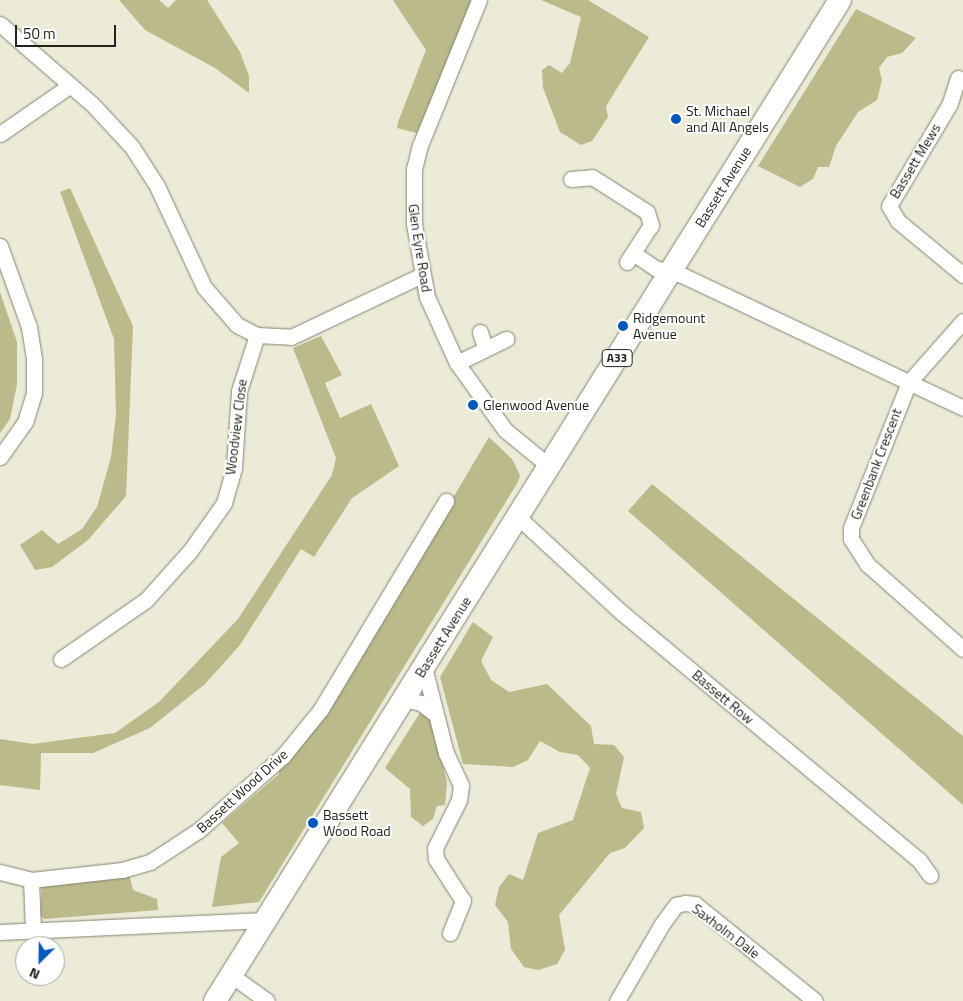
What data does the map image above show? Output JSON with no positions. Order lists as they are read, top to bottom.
{
  "streets": {
    "main road": ["Bassett Avenue", "A33"],
    "street": [
      "Bassett Mews",
      "Glen Eyre Road",
      "Woodview Close",
      "Greenbank Crescent",
      "Bassett Row",
      "Bassett Wood Drive",
      "Saxholm Dale"
    ]
  },
  "crossings": [
    ["Bassett Avenue", "Glen Eyre Road"],
    ["Bassett Avenue", "Bassett Row"]
  ],
  "places": [
    "St. Michael and All Angels",
    "Ridgemount Avenue",
    "Glenwood Avenue",
    "Bassett Wood Road"
  ],
  "scale_bar": "50 m",
  "north": "bottom left"
}
